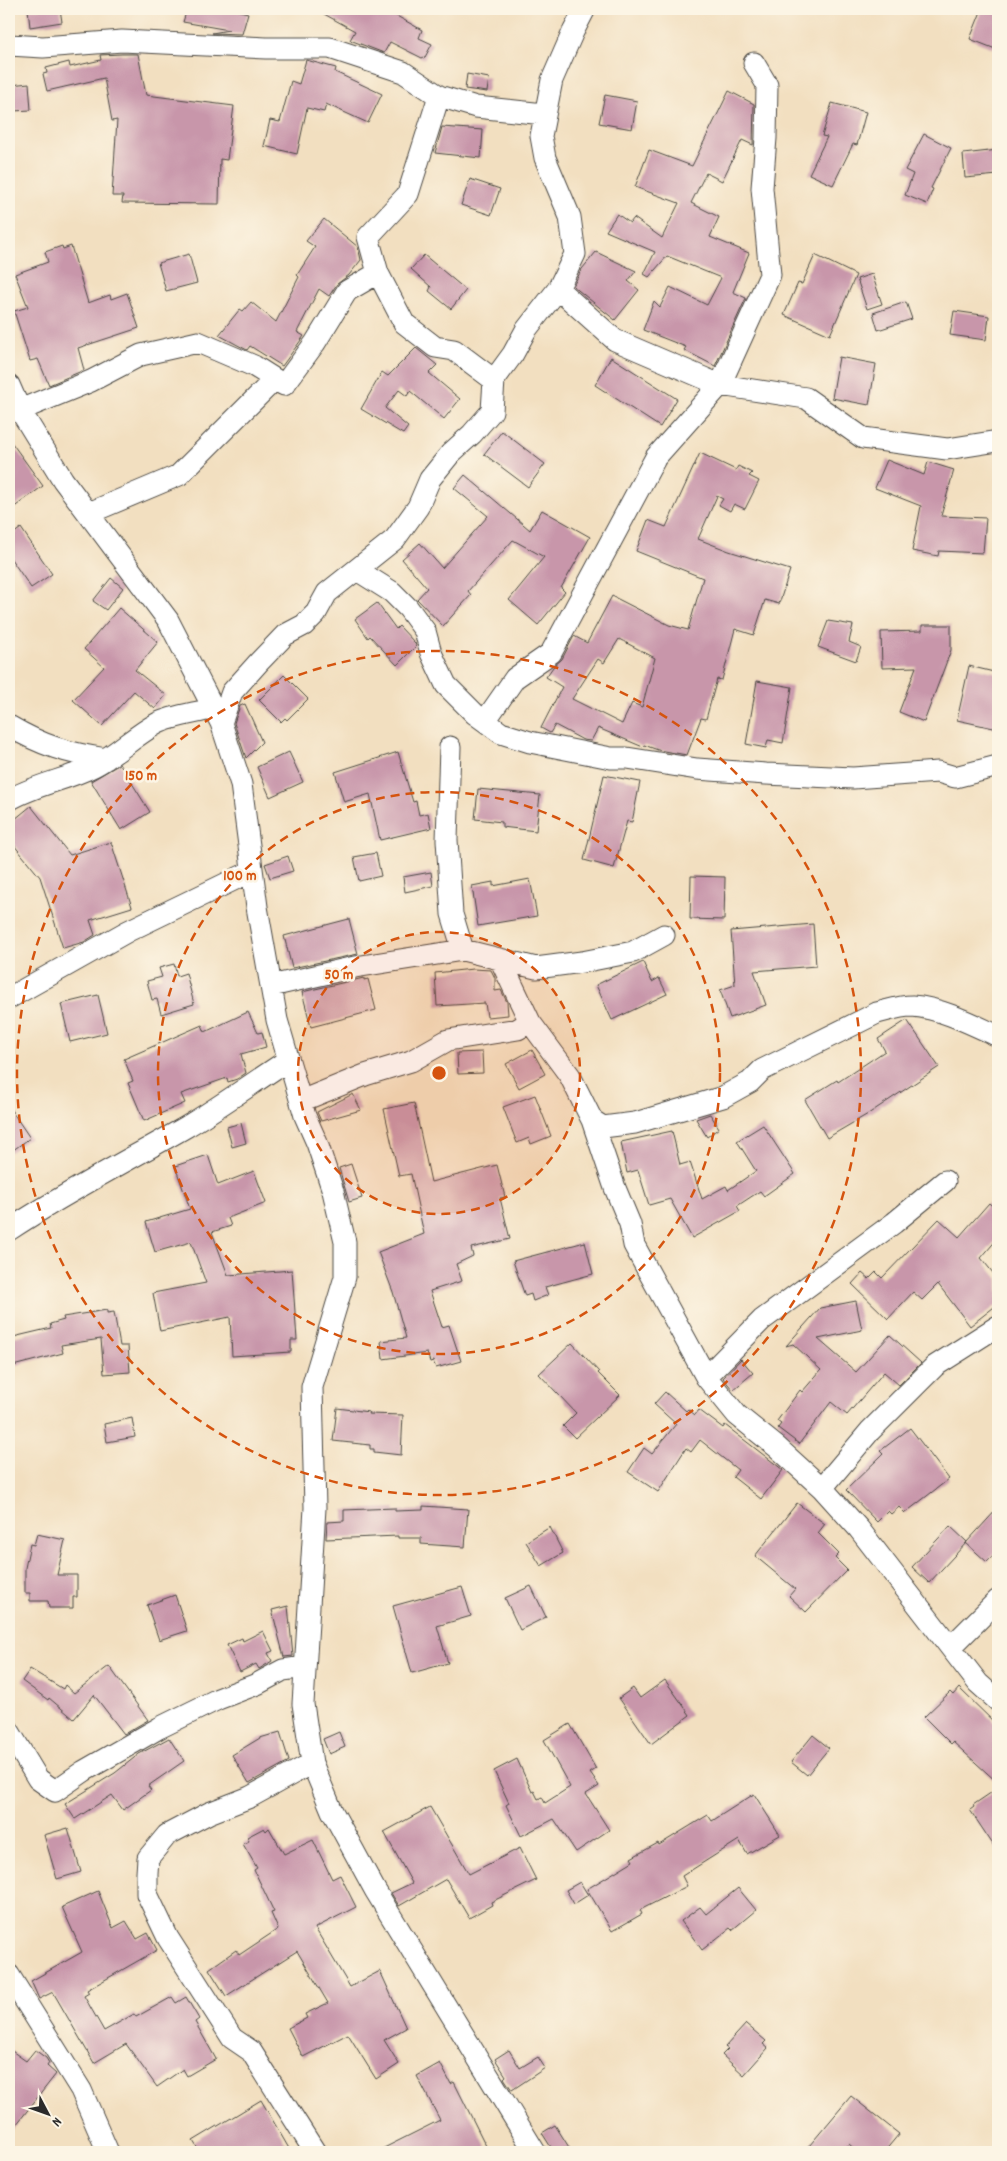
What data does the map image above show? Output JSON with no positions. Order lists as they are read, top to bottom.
{
  "north": "bottom right",
  "rings": ["150 m", "100 m", "50 m"]
}
